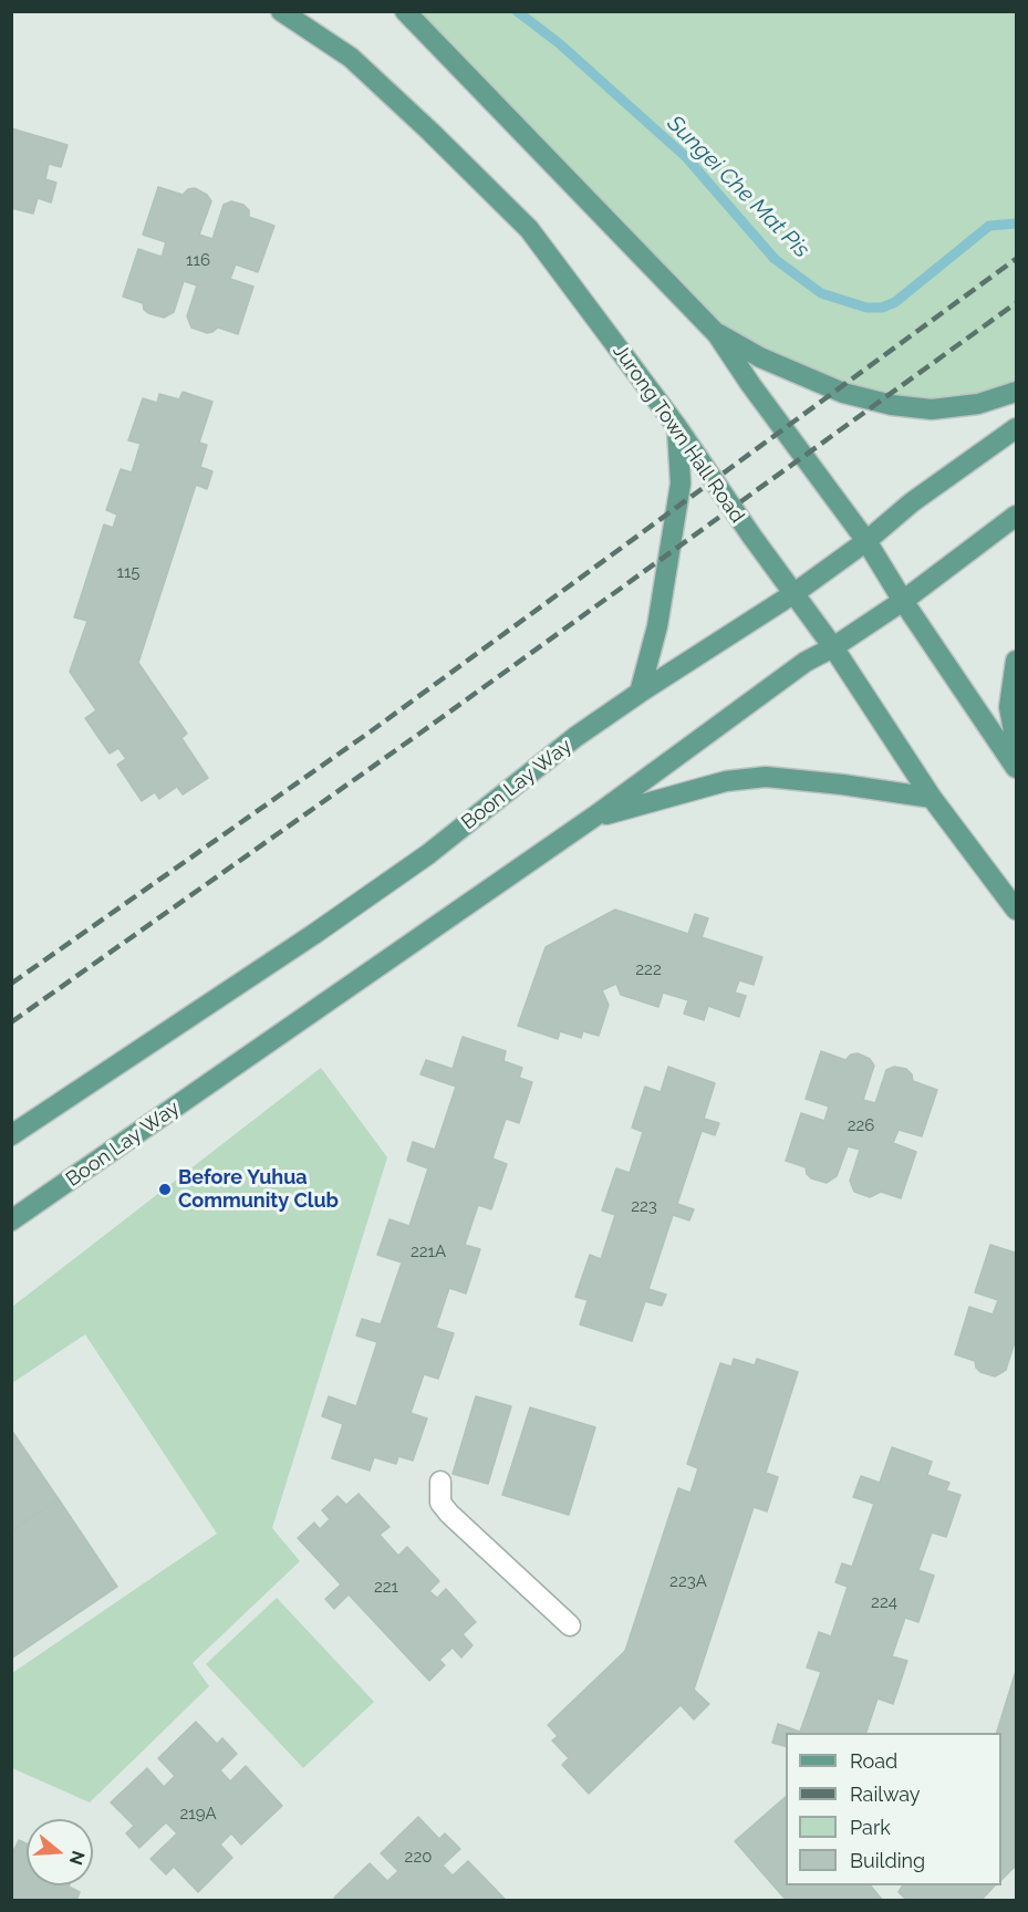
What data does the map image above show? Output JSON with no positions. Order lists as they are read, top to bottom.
{
  "streets": {
    "main road": ["Jurong Town Hall Road", "Boon Lay Way"]
  },
  "crossings": [
    ["Jurong Town Hall Road", "Boon Lay Way"]
  ],
  "water": ["Sungei Che Mat Pis"],
  "places": ["Before Yuhua Community Club"],
  "house_numbers": [
    "116",
    "115",
    "222",
    "226",
    "223",
    "221A",
    "223A",
    "221",
    "224",
    "219A",
    "220"
  ],
  "legend": [
    "Road",
    "Railway",
    "Park",
    "Building"
  ],
  "north": "right"
}
